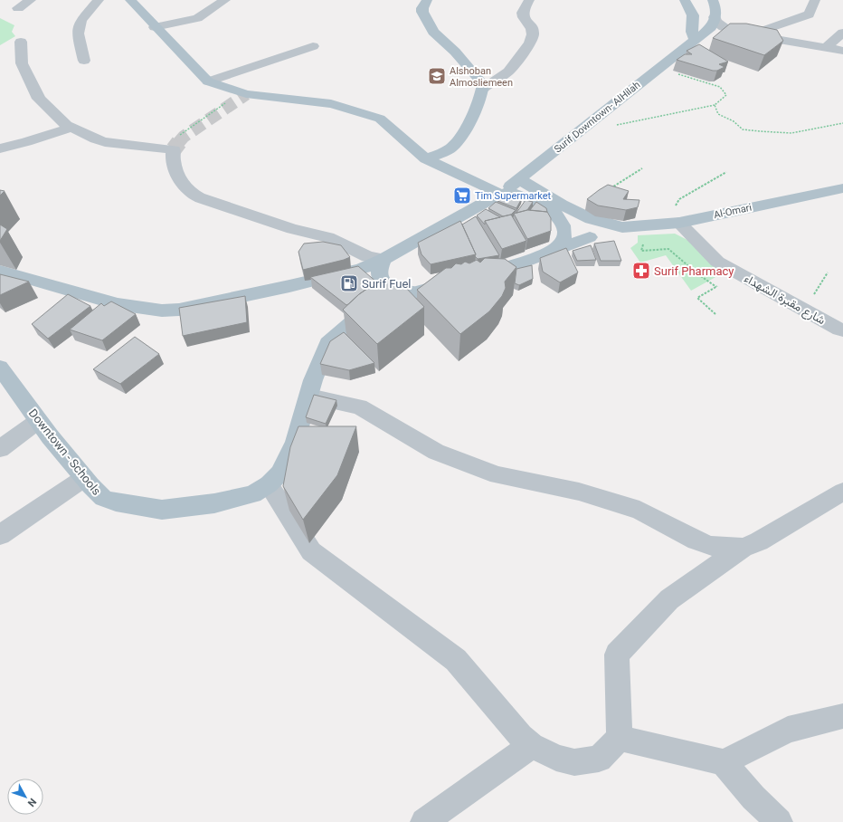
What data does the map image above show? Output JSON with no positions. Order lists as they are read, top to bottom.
{
  "streets": {
    "main road": ["Surif Downtown- AlHilah", "Al-Omari", "Downtown - Schools"],
    "street": ["شارع مقبرة الشهداء"]
  },
  "crossings": [
    ["Al-Omari", "شارع مقبرة الشهداء"],
    ["Al-Omari", "Downtown - Schools"]
  ],
  "places": {
    "school or university": ["Alshoban Almosliemeen"],
    "supermarket": ["Tim Supermarket"],
    "pharmacy": ["Surif Pharmacy"],
    "fuel station": ["Surif Fuel"]
  },
  "north": "bottom right"
}
